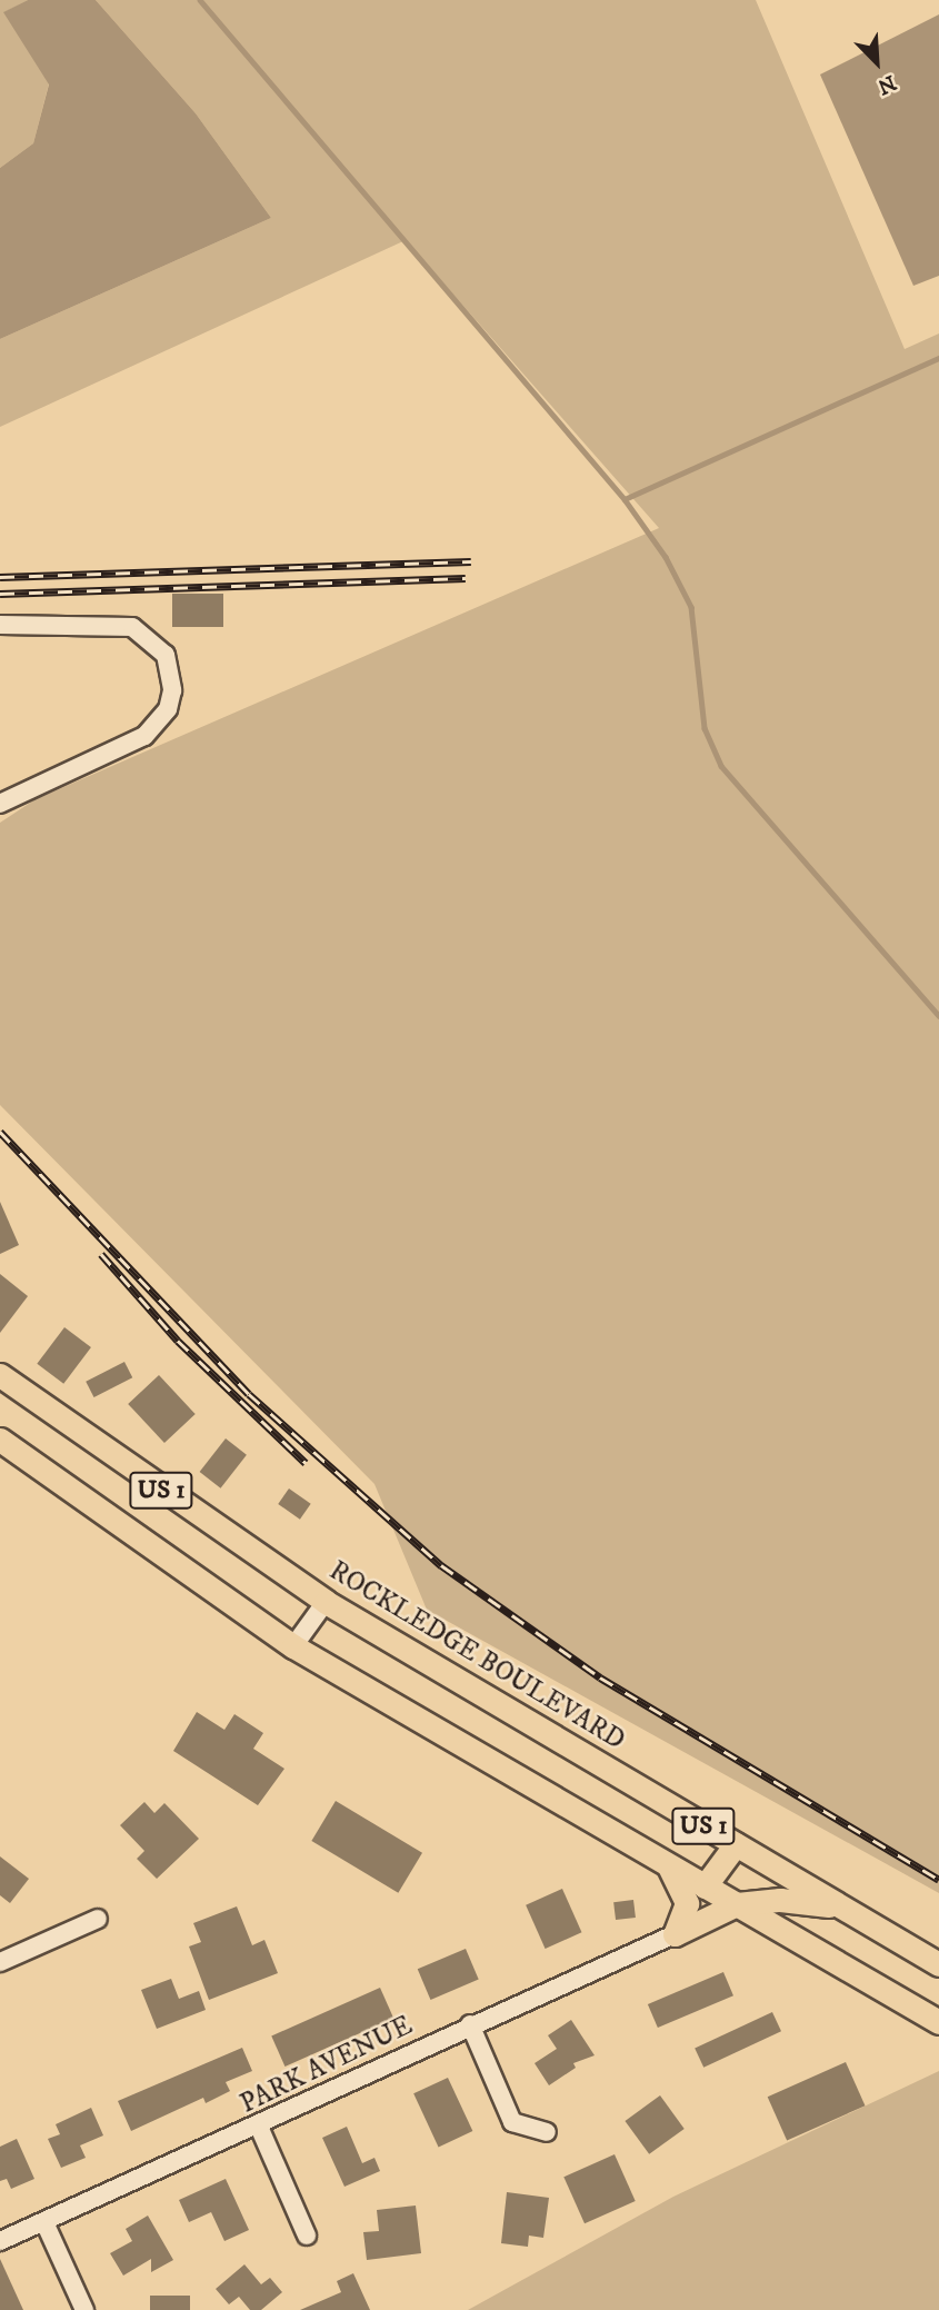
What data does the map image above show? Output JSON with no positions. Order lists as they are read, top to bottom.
{
  "streets": {
    "main road": ["US 1", "ROCKLEDGE BOULEVARD"],
    "street": ["PARK AVENUE"]
  },
  "north": "bottom right"
}
